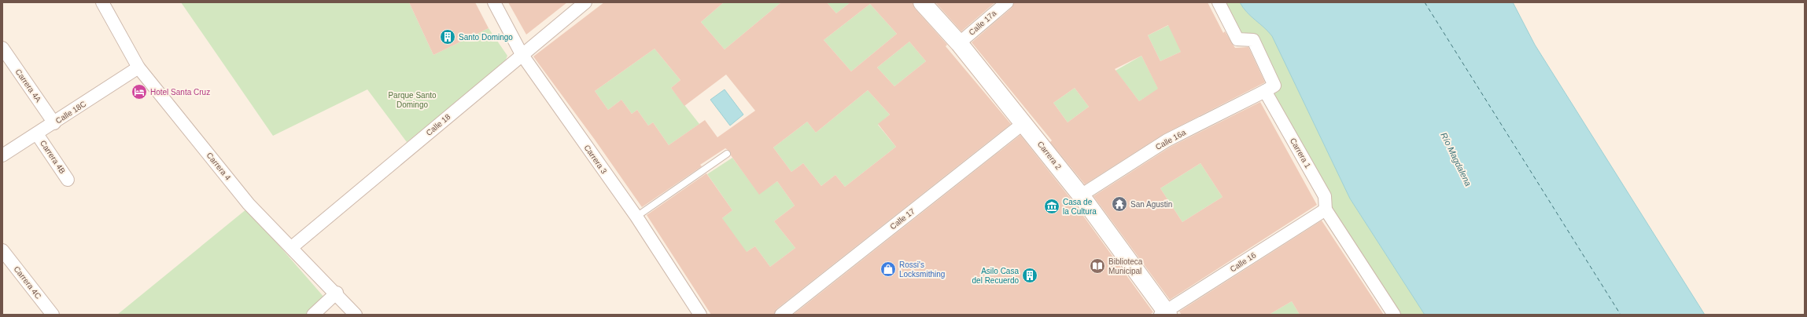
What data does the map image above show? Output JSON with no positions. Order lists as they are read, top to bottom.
{
  "streets": {
    "main road": ["Carrera 2"],
    "street": [
      "Calle 17a",
      "Carrera 4A",
      "Calle 18C",
      "Calle 18",
      "Calle 16a",
      "Carrera 1",
      "Carrera 4B",
      "Carrera 3",
      "Carrera 4",
      "Calle 17",
      "Calle 16",
      "Carrera 4C"
    ]
  },
  "crossings": [
    ["Calle 17a", "Carrera 2"],
    ["Carrera 4A", "Calle 18C"],
    ["Calle 18C", "Carrera 4B"],
    ["Calle 18C", "Carrera 4"],
    ["Calle 18", "Carrera 3"],
    ["Calle 18", "Carrera 4"],
    ["Calle 16a", "Carrera 1"],
    ["Calle 16a", "Carrera 2"],
    ["Carrera 1", "Calle 16"],
    ["Carrera 2", "Calle 17"],
    ["Carrera 2", "Calle 16"]
  ],
  "water": ["Río Magdalena"],
  "parks": ["Parque Santo Domingo"],
  "places": {
    "building": ["Santo Domingo", "Asilo Casa del Recuerdo"],
    "hotel": ["Hotel Santa Cruz"],
    "temple": ["San Agustin"],
    "museum": ["Casa de la Cultura"],
    "library": ["Biblioteca Municipal"],
    "shop": ["Rossi's Locksmithing"]
  }
}
